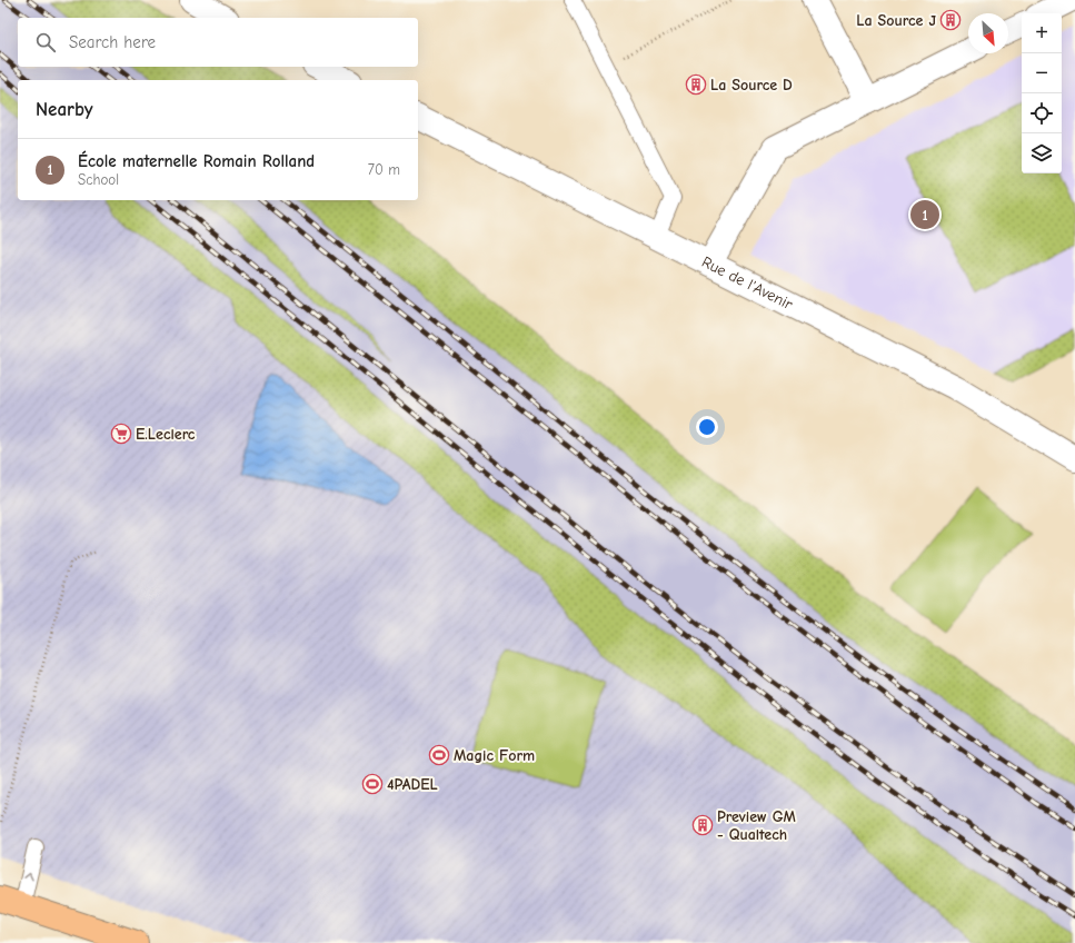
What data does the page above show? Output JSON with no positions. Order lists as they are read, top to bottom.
{
  "streets": {
    "street": ["Rue de l'Avenir"]
  },
  "places": {
    "building": ["La Source J", "La Source D", "Preview GM - Qualtech"],
    "supermarket": ["E.Leclerc"],
    "sports": ["Magic Form", "4PADEL"]
  },
  "north": "bottom right",
  "page": {
    "map_buttons": ["+", "−"],
    "search": "Search here",
    "heading": "Nearby",
    "list": [
      {
        "mark": "1",
        "name": "École maternelle Romain Rolland",
        "note": "School",
        "value": "70 m"
      }
    ],
    "pins": "1"
  }
}
